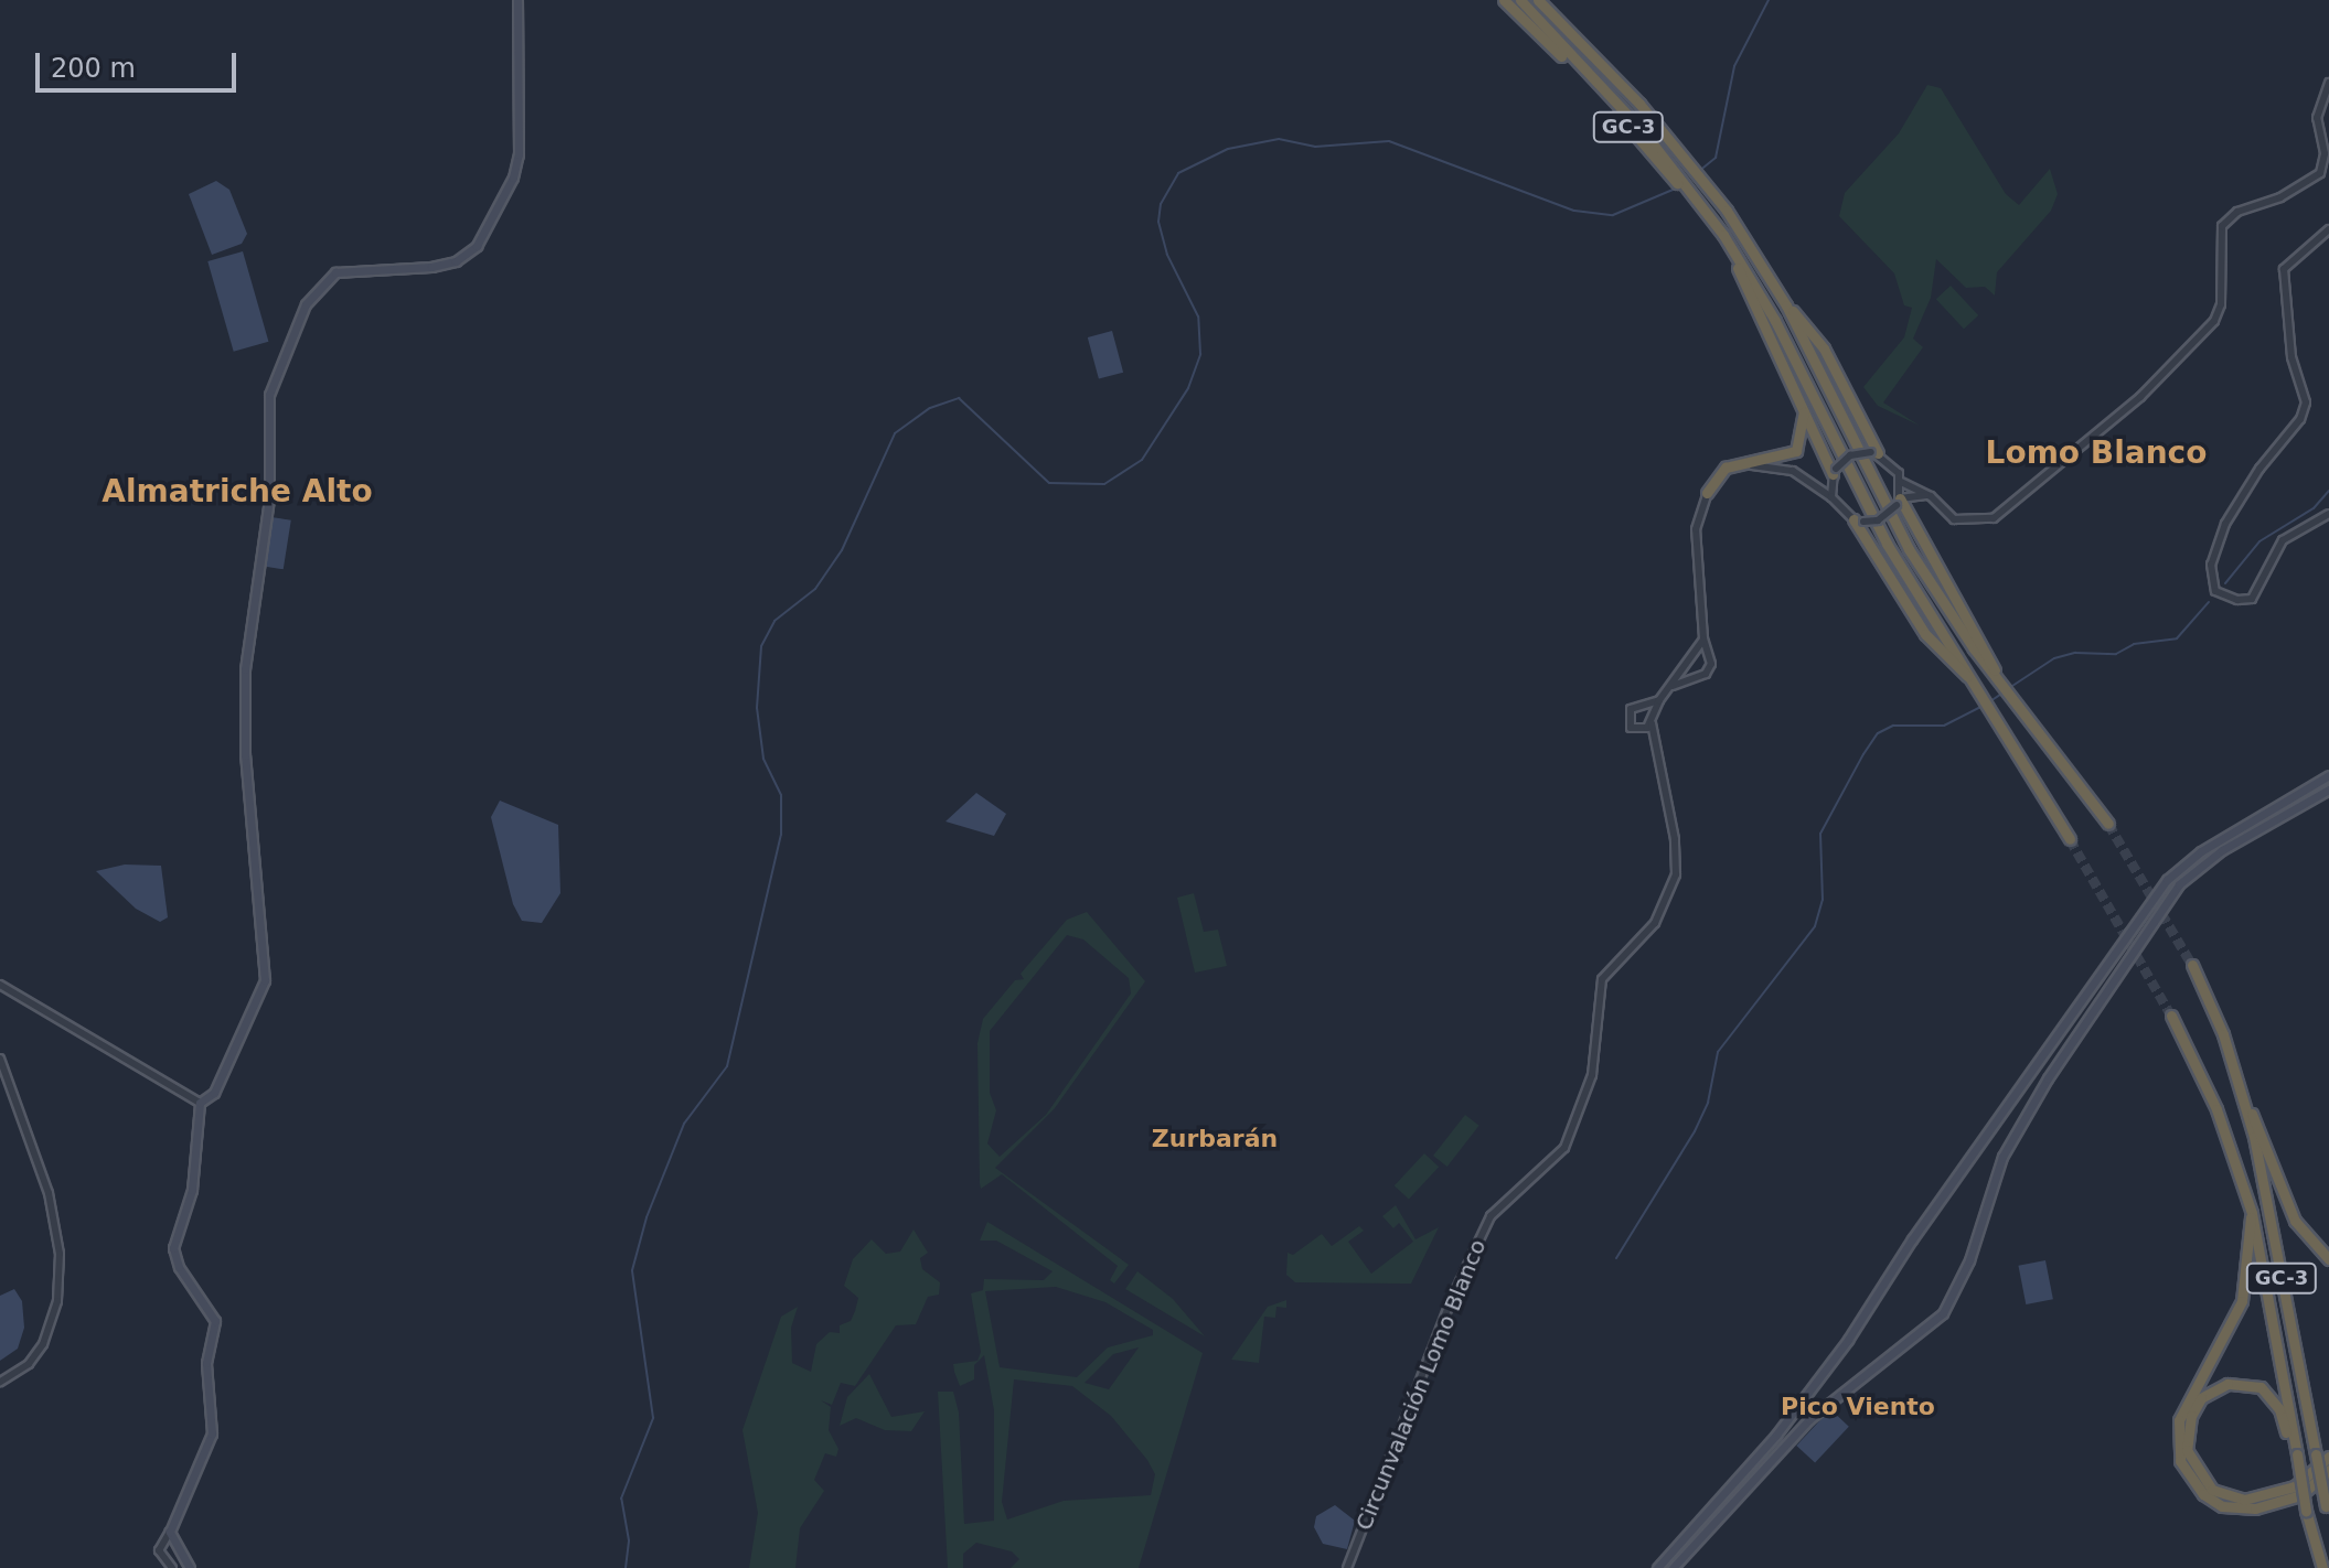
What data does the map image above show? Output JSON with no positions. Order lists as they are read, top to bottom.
{
  "streets": {
    "highway": ["GC-3"],
    "street": ["Circunvalación Lomo Blanco"]
  },
  "districts": [
    "Lomo Blanco",
    "Almatriche Alto",
    "Zurbarán",
    "Pico Viento"
  ],
  "scale_bar": "200 m"
}
